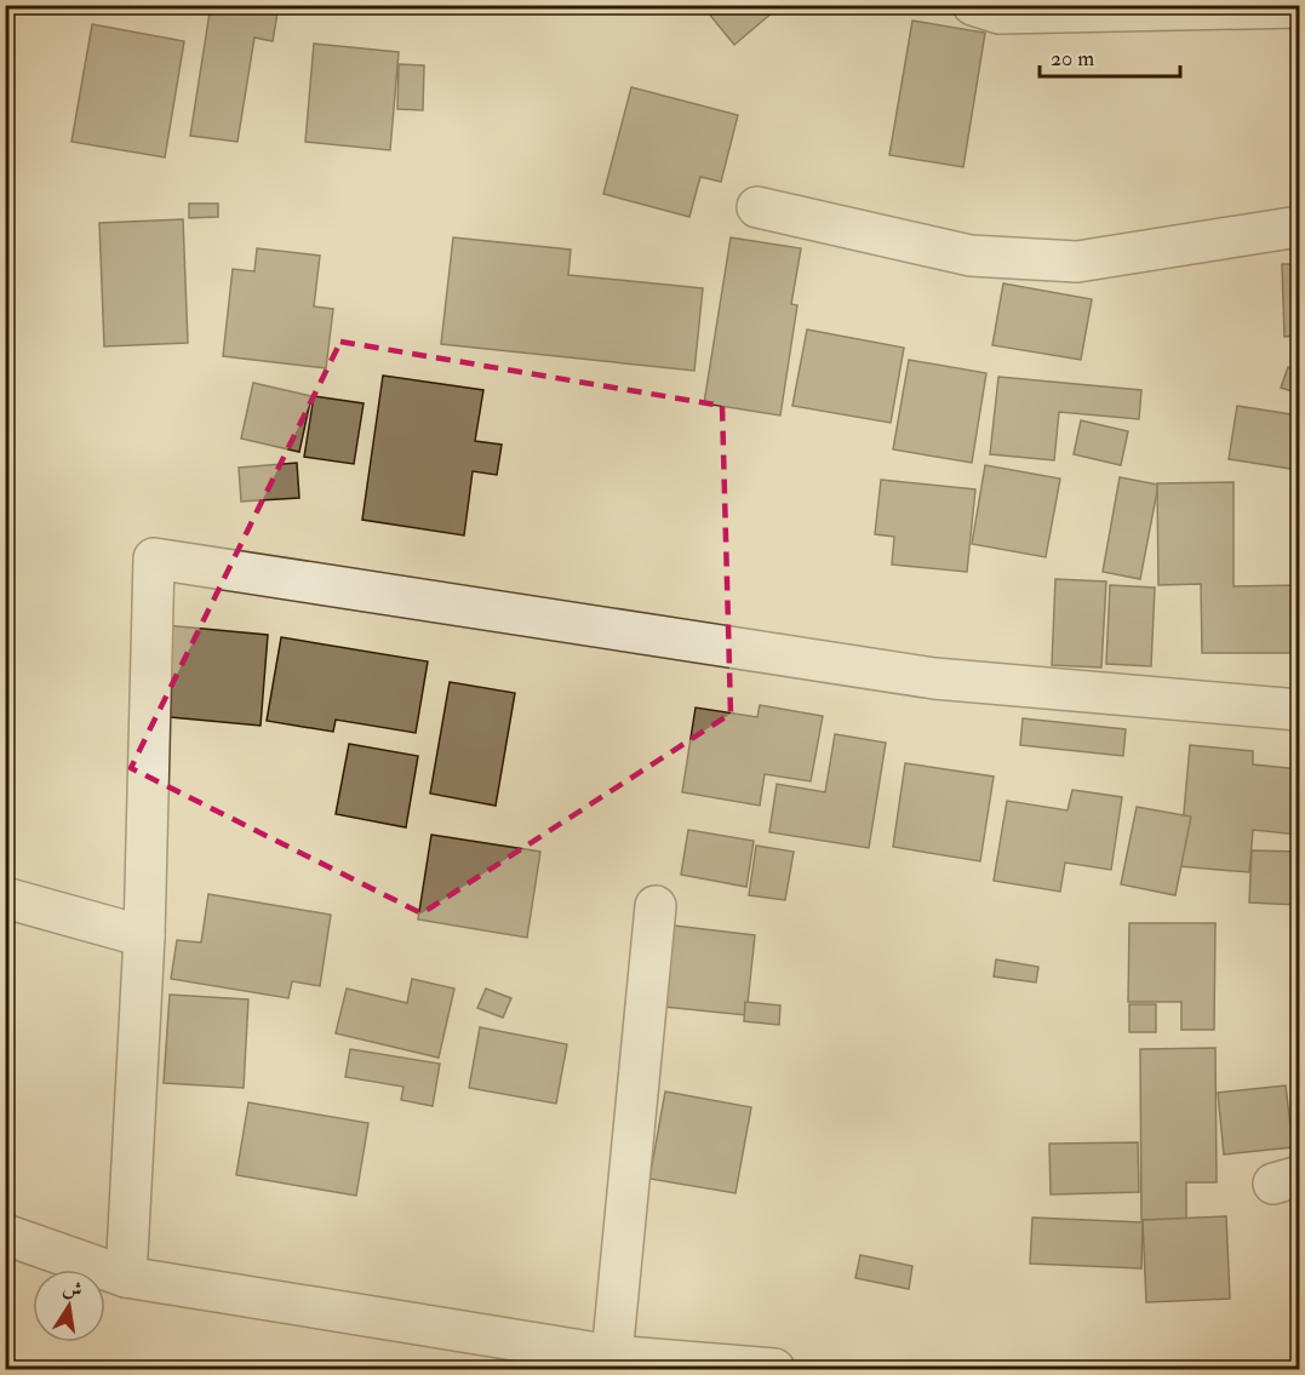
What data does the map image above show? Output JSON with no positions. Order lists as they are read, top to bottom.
{
  "scale_bar": "20 m",
  "north": "top"
}
